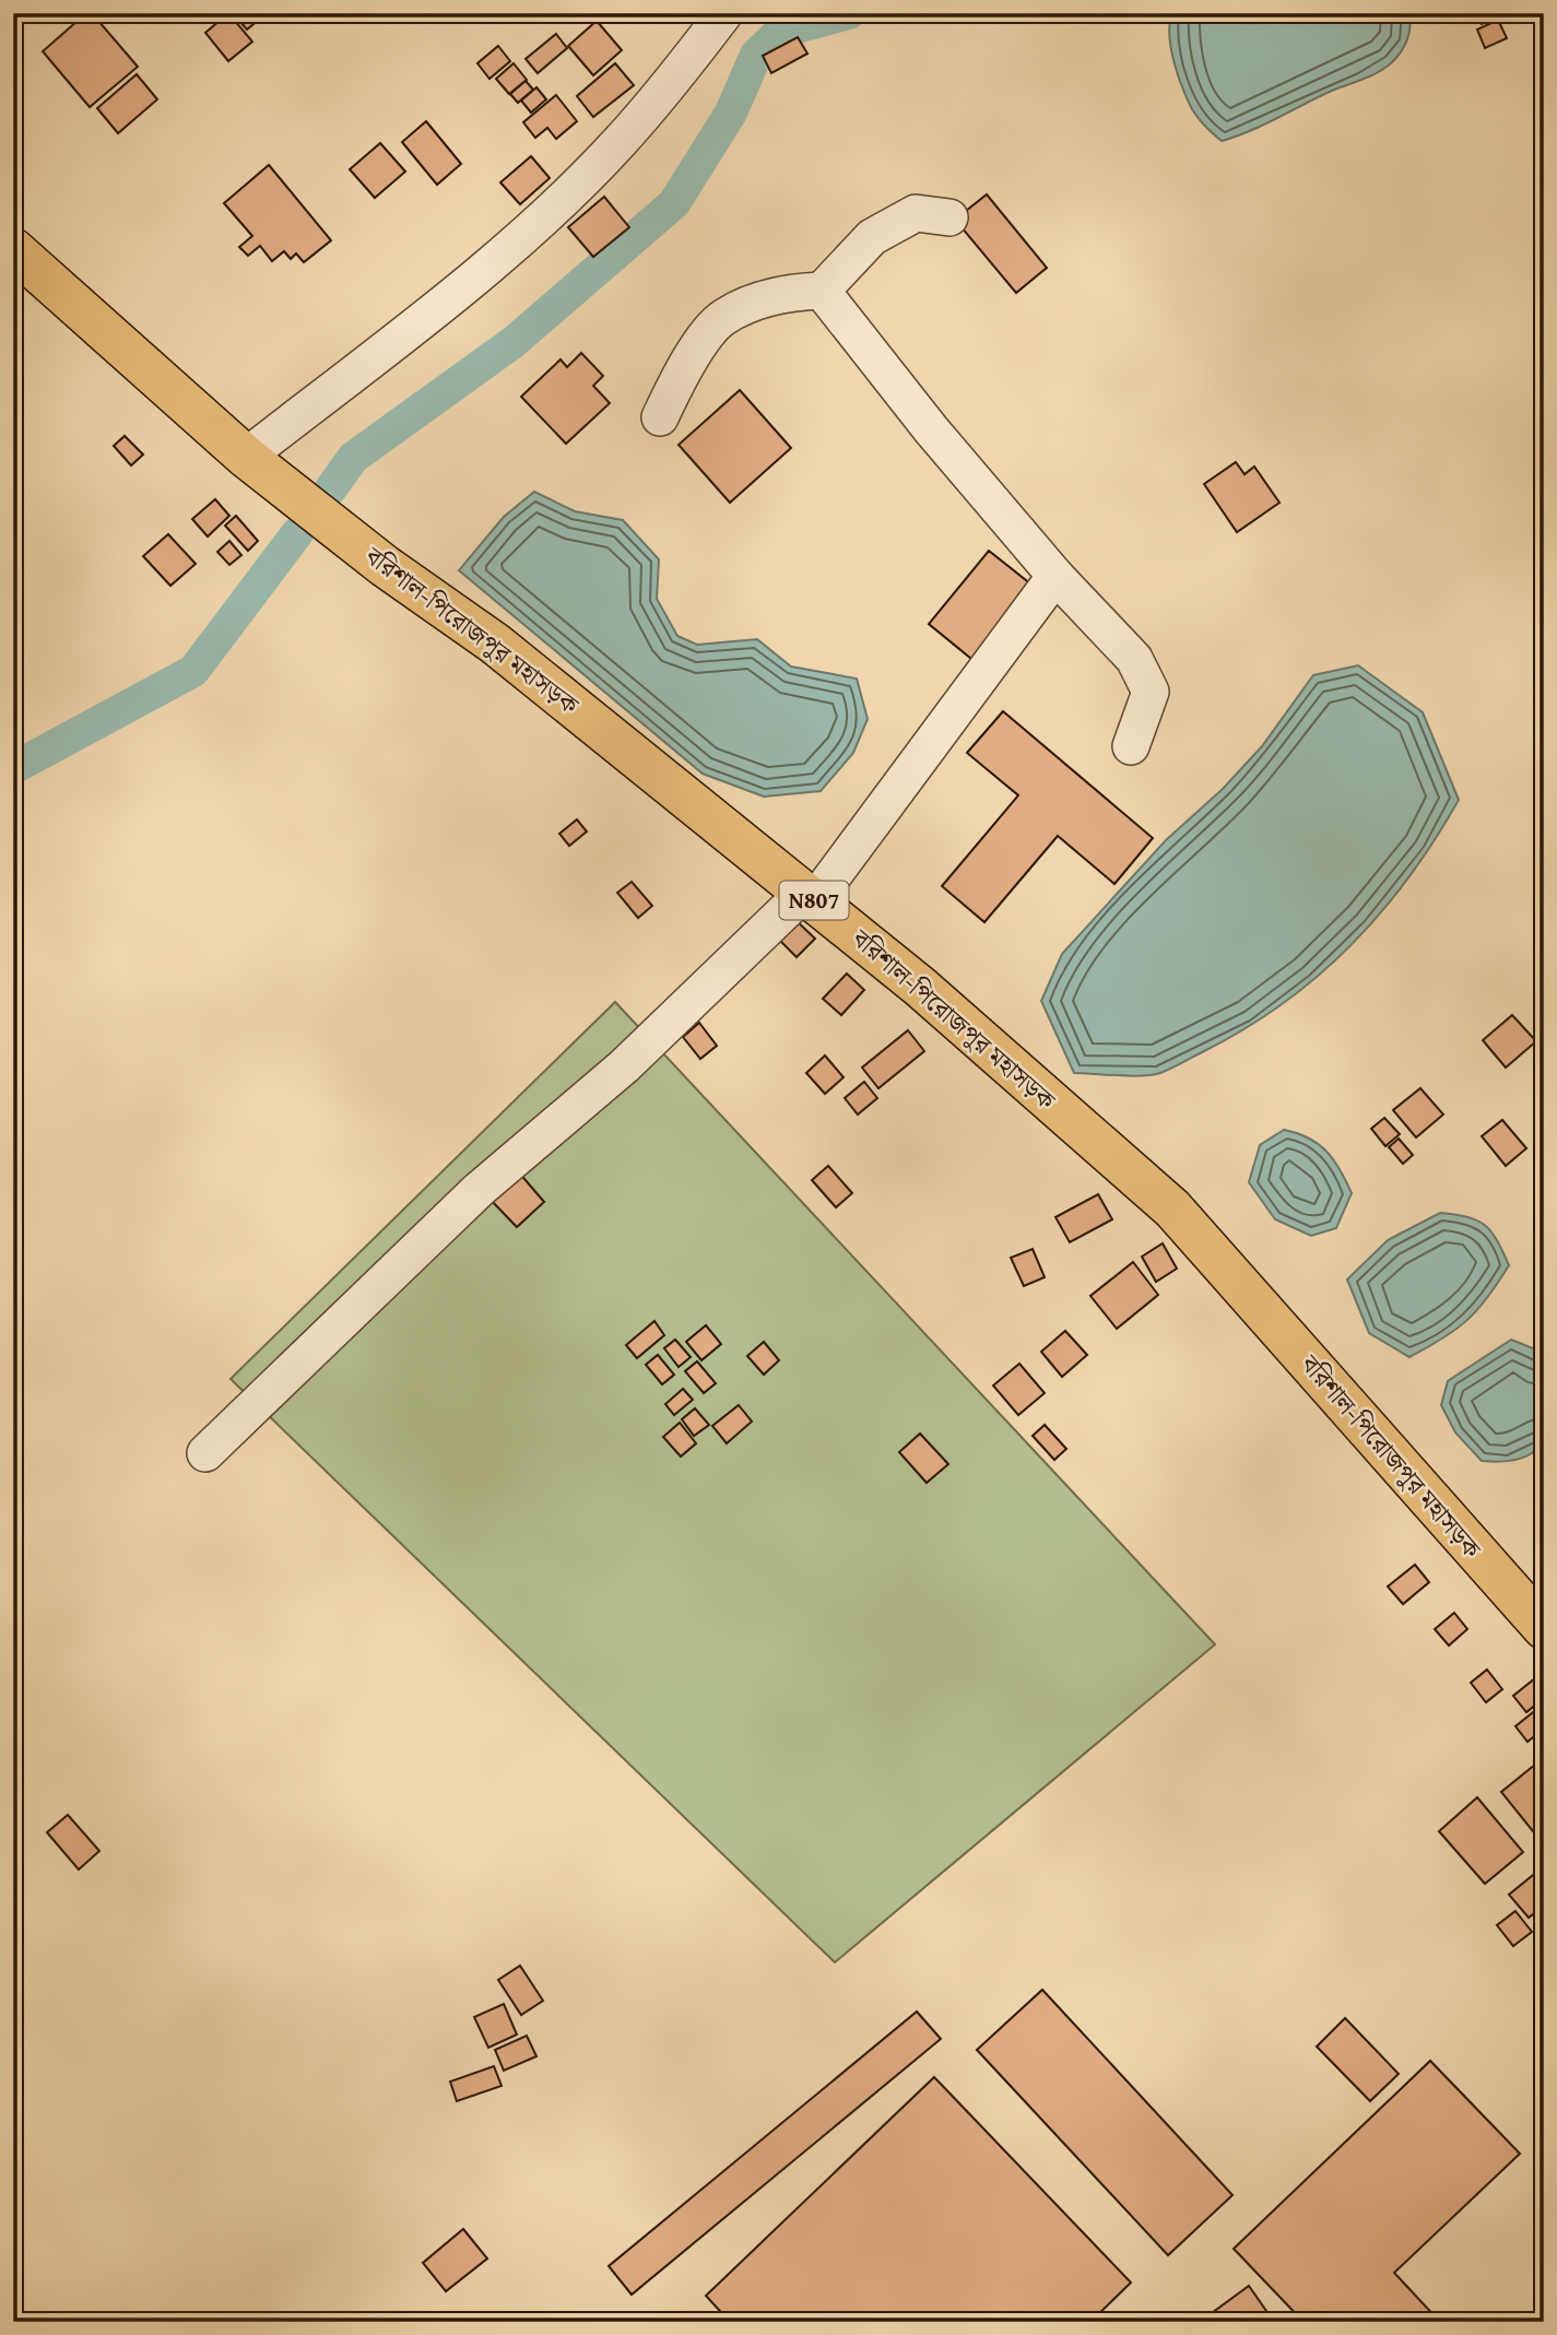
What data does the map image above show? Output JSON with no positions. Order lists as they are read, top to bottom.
{
  "streets": {
    "highway": ["বরিশাল-পিরোজপুর মহাসড়ক", "N807"]
  }
}
